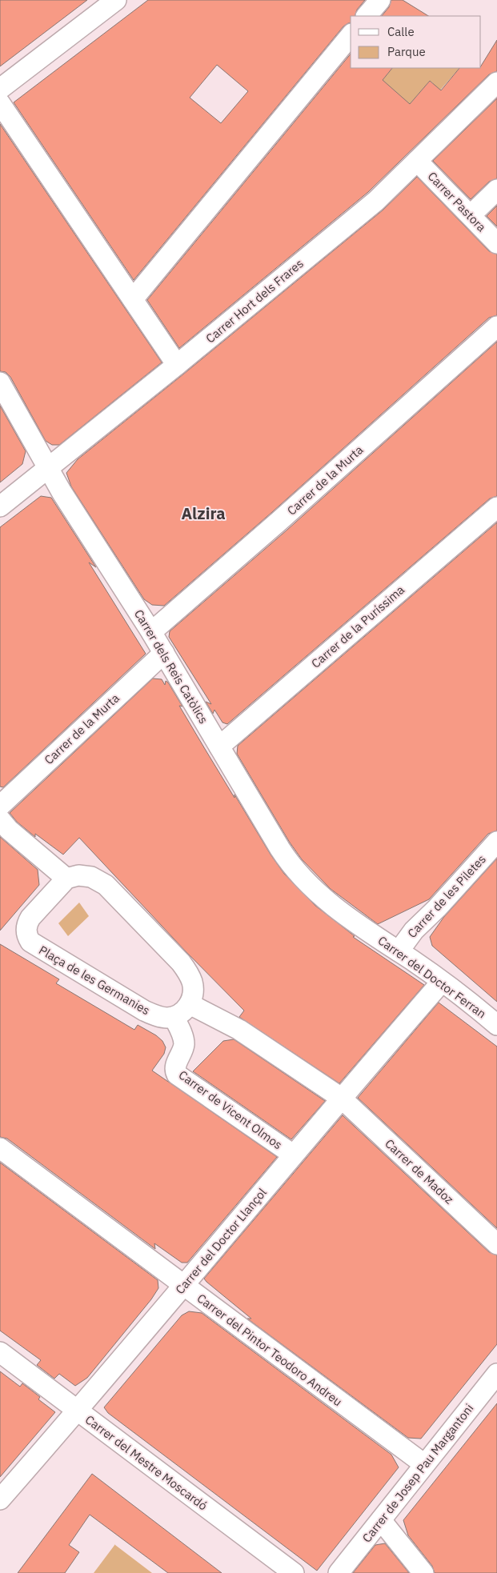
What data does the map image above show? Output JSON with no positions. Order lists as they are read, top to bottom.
{
  "streets": {
    "street": [
      "Carrer Pastora",
      "Carrer Hort dels Frares",
      "Carrer de la Murta",
      "Carrer de la Puríssima",
      "Carrer dels Reis Catòlics",
      "Carrer de les Piletes",
      "Carrer del Doctor Ferran",
      "Plaça de les Germanies",
      "Carrer de Vicent Olmos",
      "Carrer de Madoz",
      "Carrer del Doctor Llançol",
      "Carrer del Pintor Teodoro Andreu",
      "Carrer del Mestre Moscardó",
      "Carrer de Josep Pau Margantoni"
    ]
  },
  "crossings": [
    ["Carrer Pastora", "Carrer Hort dels Frares"],
    ["Carrer Hort dels Frares", "Carrer dels Reis Catòlics"],
    ["Carrer de la Murta", "Carrer dels Reis Catòlics"],
    ["Carrer de la Puríssima", "Carrer dels Reis Catòlics"],
    ["Carrer dels Reis Catòlics", "Carrer del Doctor Ferran"],
    ["Carrer de les Piletes", "Carrer del Doctor Ferran"],
    ["Carrer del Doctor Ferran", "Carrer del Doctor Llançol"],
    ["Plaça de les Germanies", "Carrer de Vicent Olmos"],
    ["Carrer de Vicent Olmos", "Carrer del Doctor Llançol"],
    ["Carrer de Madoz", "Carrer del Doctor Llançol"],
    ["Carrer del Doctor Llançol", "Carrer del Pintor Teodoro Andreu"],
    ["Carrer del Doctor Llançol", "Carrer del Mestre Moscardó"],
    ["Carrer del Pintor Teodoro Andreu", "Carrer de Josep Pau Margantoni"]
  ],
  "districts": ["Alzira"],
  "legend": ["Calle", "Parque"]
}
